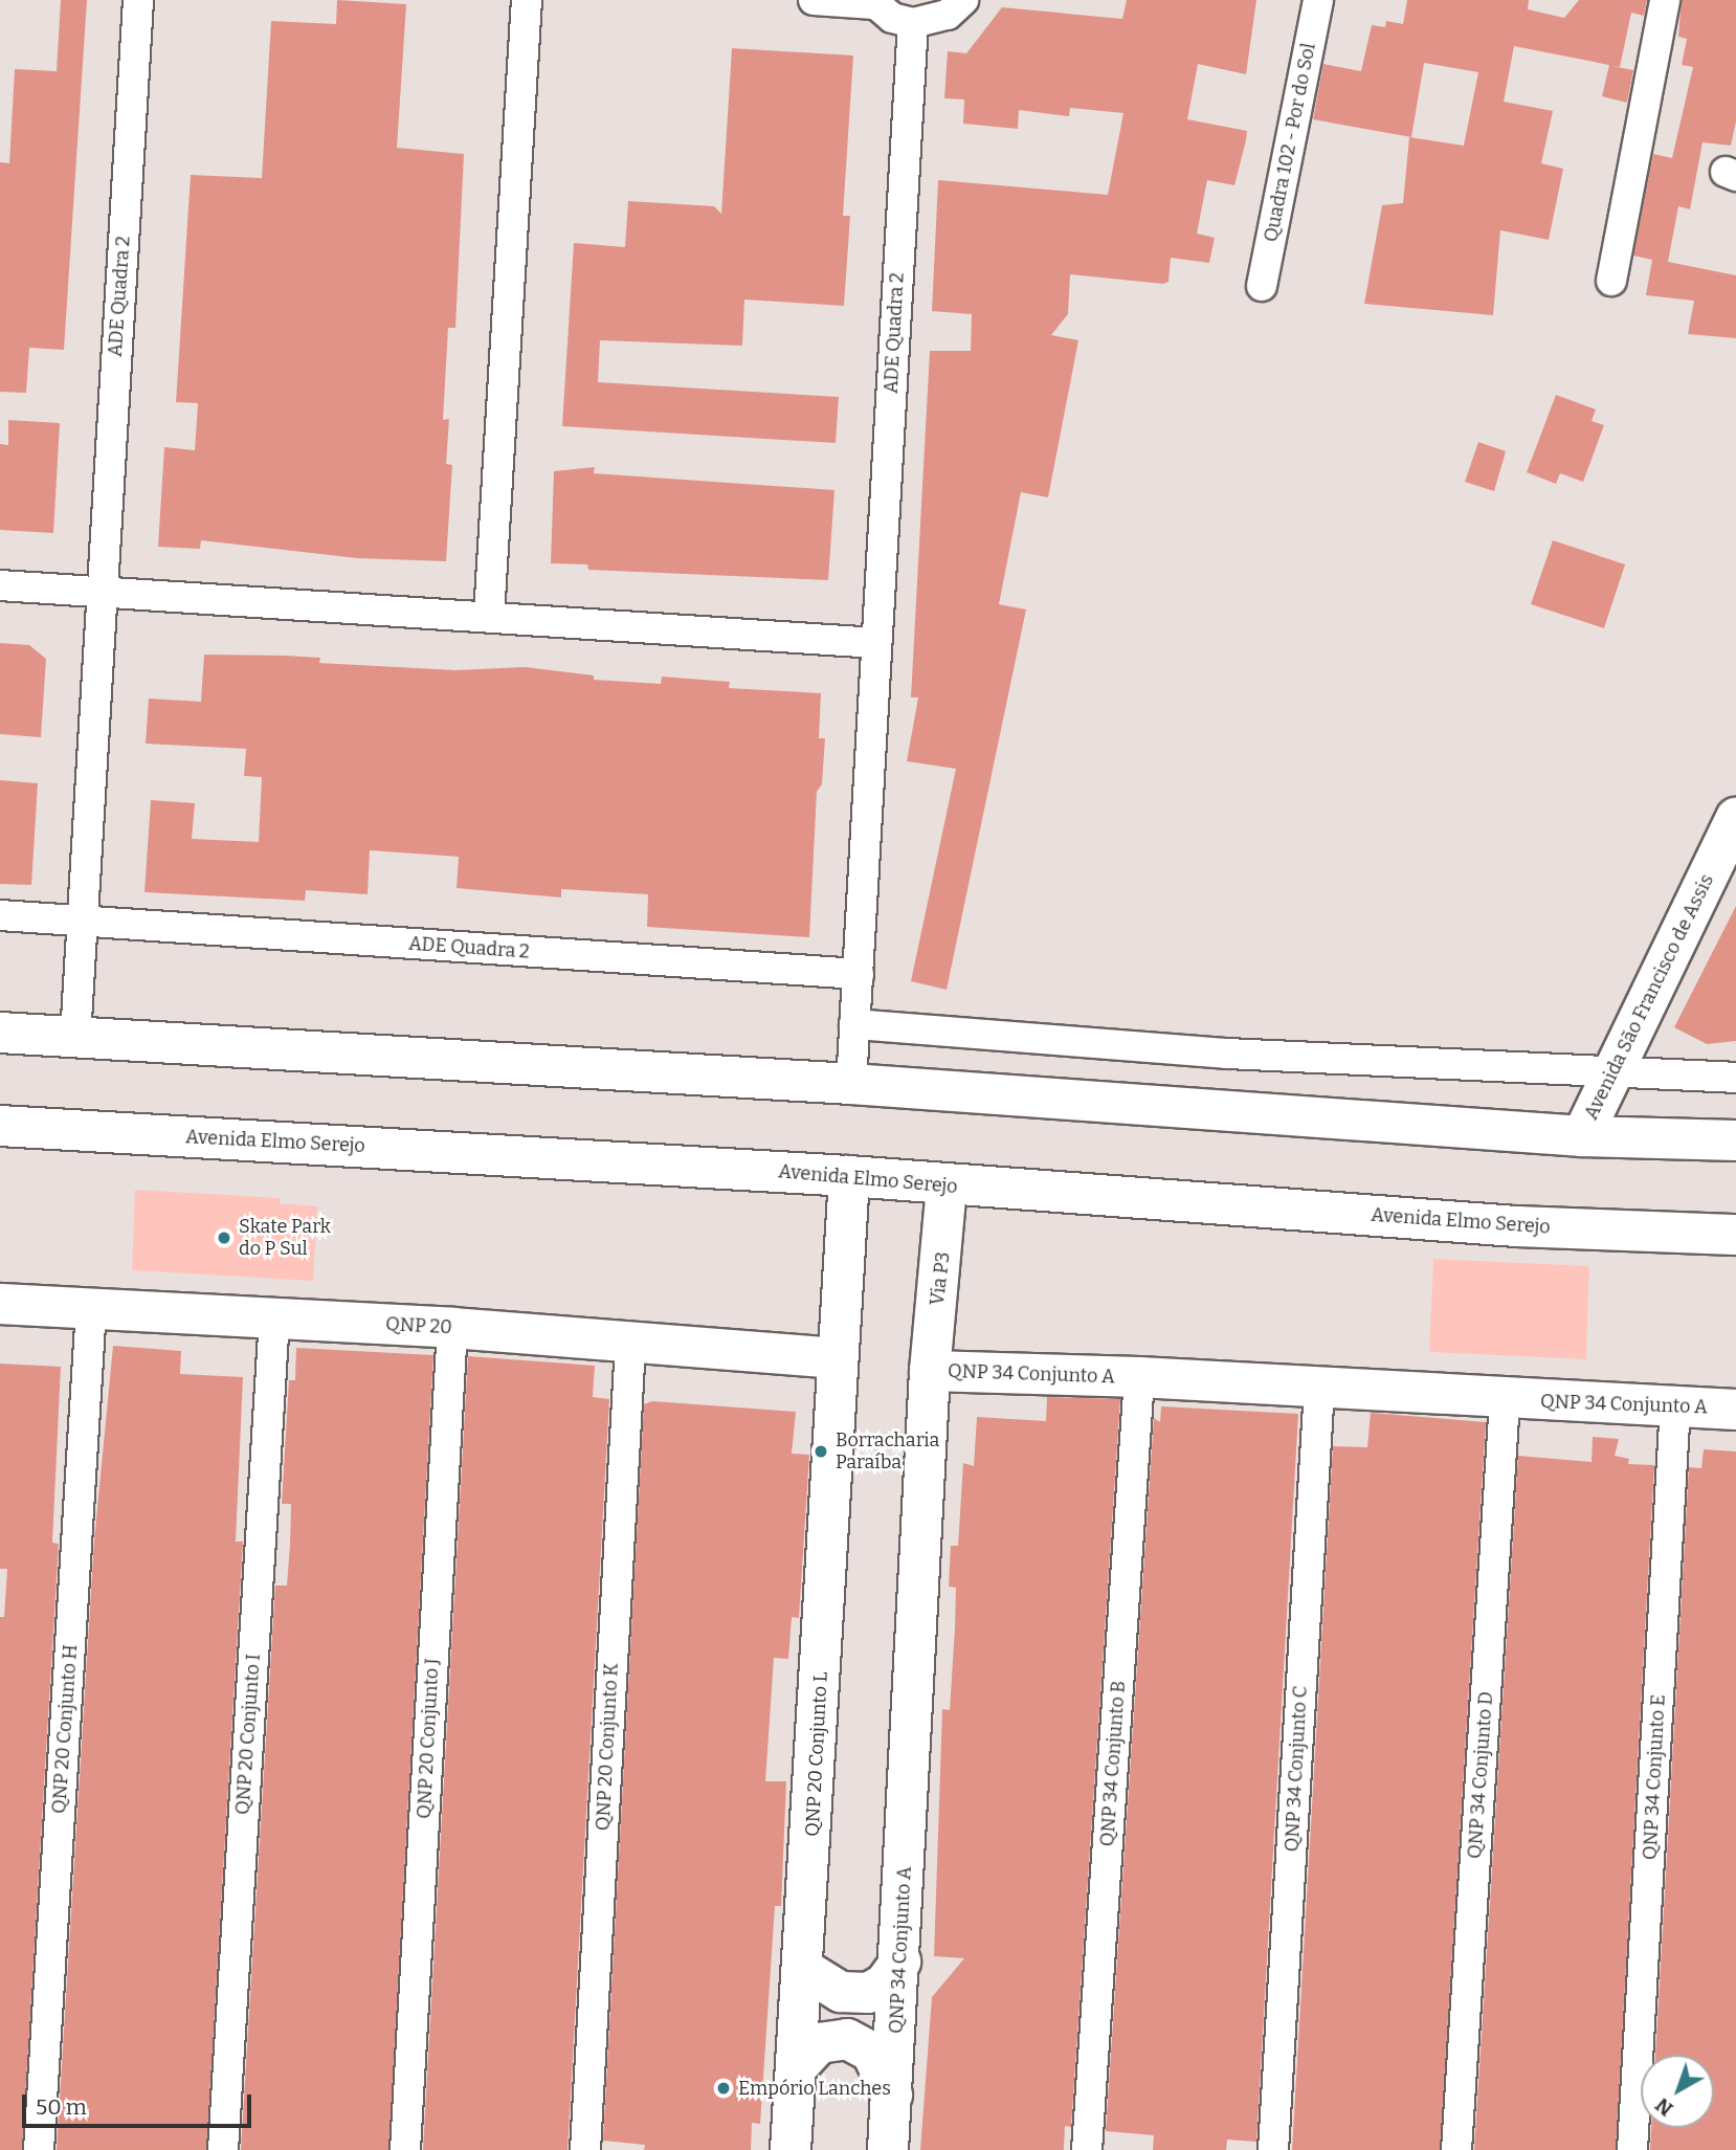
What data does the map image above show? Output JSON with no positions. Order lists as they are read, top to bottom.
{
  "streets": {
    "street": [
      "Quadra 102 - Por do Sol",
      "ADE Quadra 2",
      "Avenida São Francisco de Assis",
      "Avenida Elmo Serejo",
      "Via P3",
      "QNP 20",
      "QNP 34 Conjunto A",
      "QNP 20 Conjunto H",
      "QNP 20 Conjunto I",
      "QNP 20 Conjunto J",
      "QNP 20 Conjunto K",
      "QNP 20 Conjunto L",
      "QNP 34 Conjunto B",
      "QNP 34 Conjunto C",
      "QNP 34 Conjunto D",
      "QNP 34 Conjunto E"
    ]
  },
  "crossings": [
    ["Avenida Elmo Serejo", "Via P3"],
    ["Via P3", "QNP 34 Conjunto A"],
    ["QNP 20", "QNP 20 Conjunto H"],
    ["QNP 20", "QNP 20 Conjunto I"],
    ["QNP 20", "QNP 20 Conjunto J"],
    ["QNP 20", "QNP 20 Conjunto K"],
    ["QNP 20", "QNP 20 Conjunto L"],
    ["QNP 34 Conjunto A", "QNP 34 Conjunto B"],
    ["QNP 34 Conjunto A", "QNP 34 Conjunto C"],
    ["QNP 34 Conjunto A", "QNP 34 Conjunto D"],
    ["QNP 34 Conjunto A", "QNP 34 Conjunto E"]
  ],
  "places": ["Skate Park do P Sul", "Borracharia Paraíba", "Empório Lanches"],
  "scale_bar": "50 m",
  "north": "bottom left"
}
